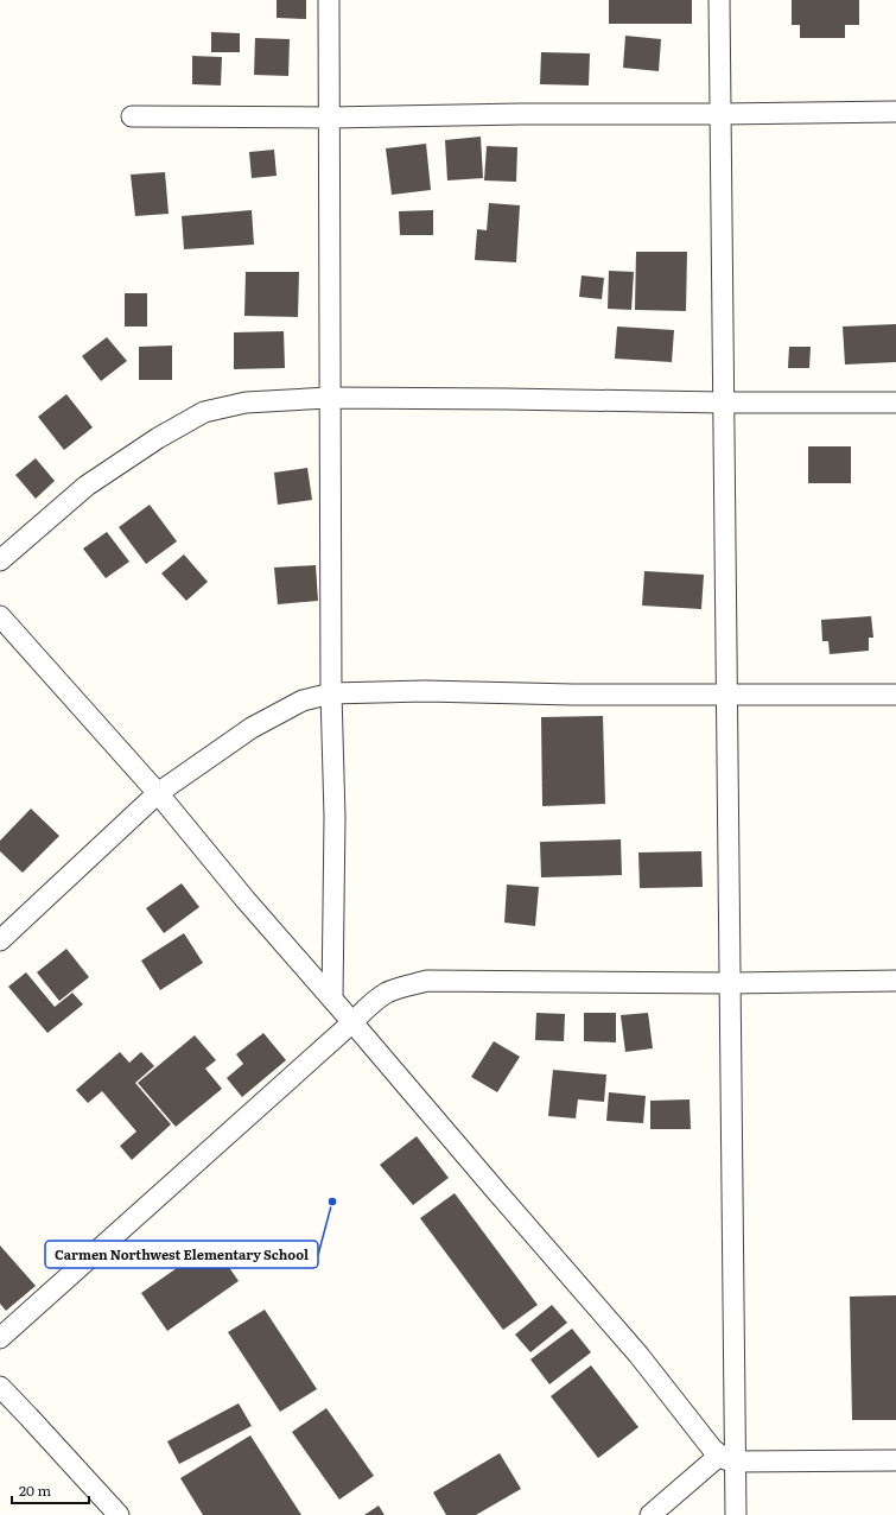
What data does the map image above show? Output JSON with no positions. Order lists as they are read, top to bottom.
{
  "places": ["Carmen Northwest Elementary School"],
  "scale_bar": "20 m"
}
